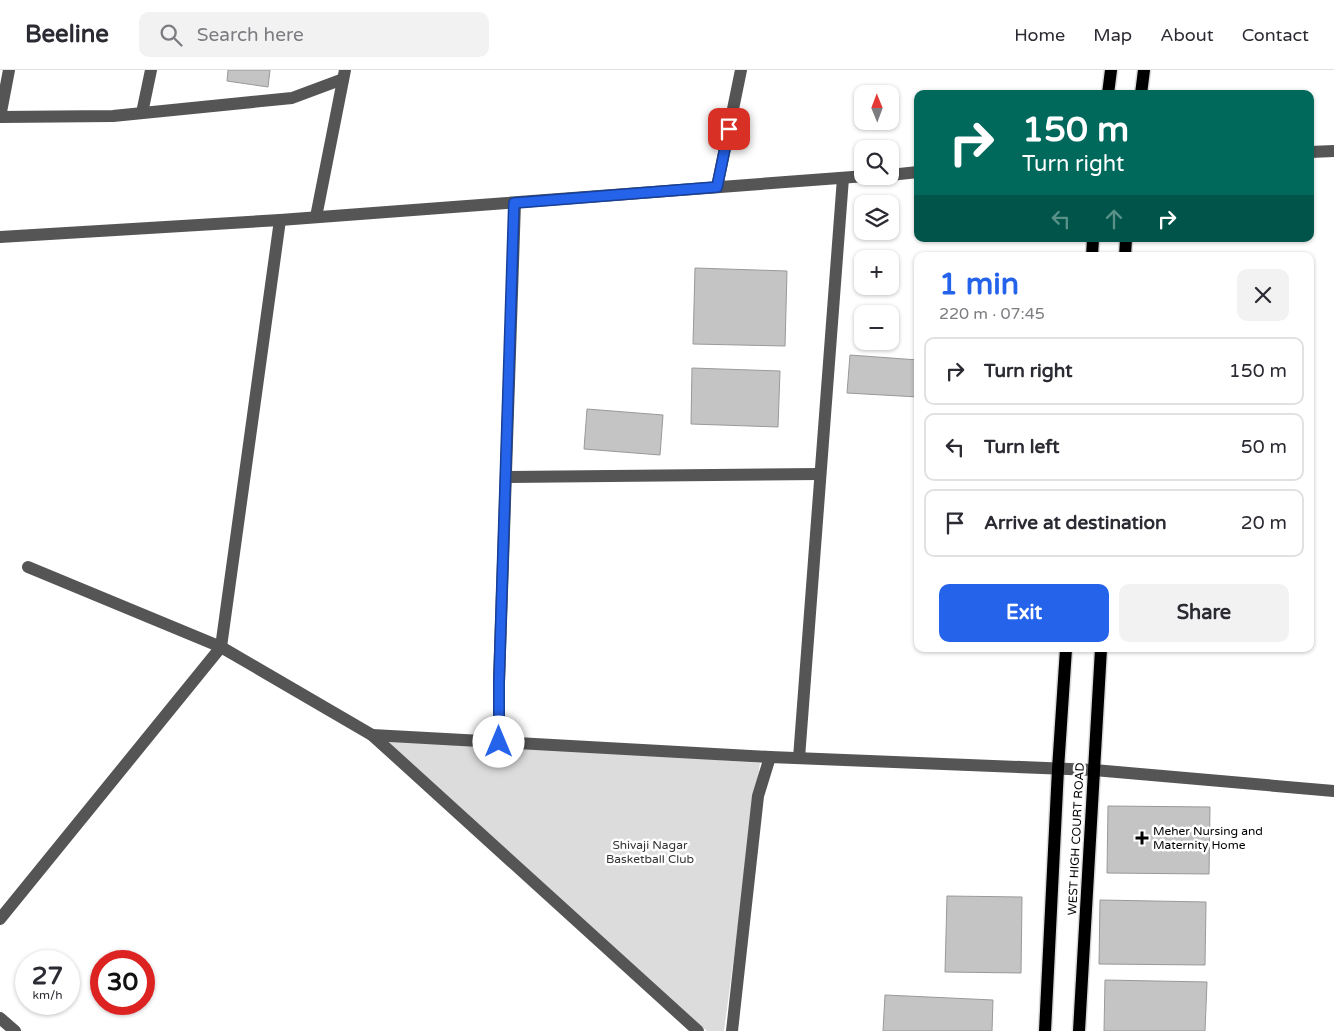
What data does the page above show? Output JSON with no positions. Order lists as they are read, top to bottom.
{
  "streets": {
    "main road": ["WEST HIGH COURT ROAD"]
  },
  "parks": ["Shivaji Nagar Basketball Club"],
  "places": {
    "health": ["Meher Nursing and Maternity Home"]
  },
  "north": "top",
  "page": {
    "header": "Beeline",
    "search": "Search here",
    "nav": [
      "Home",
      "Map",
      "About",
      "Contact"
    ],
    "map_buttons": ["+", "−"],
    "turn": ["150 m", "Turn right"],
    "heading": ["1 min", "220 m · 07:45"],
    "list": [
      {
        "name": "Turn right",
        "value": "150 m"
      },
      {
        "name": "Turn left",
        "value": "50 m"
      },
      {
        "name": "Arrive at destination",
        "value": "20 m"
      }
    ],
    "buttons": ["Exit", "Share"],
    "speed": "27 km/h",
    "limit": "30"
  }
}
